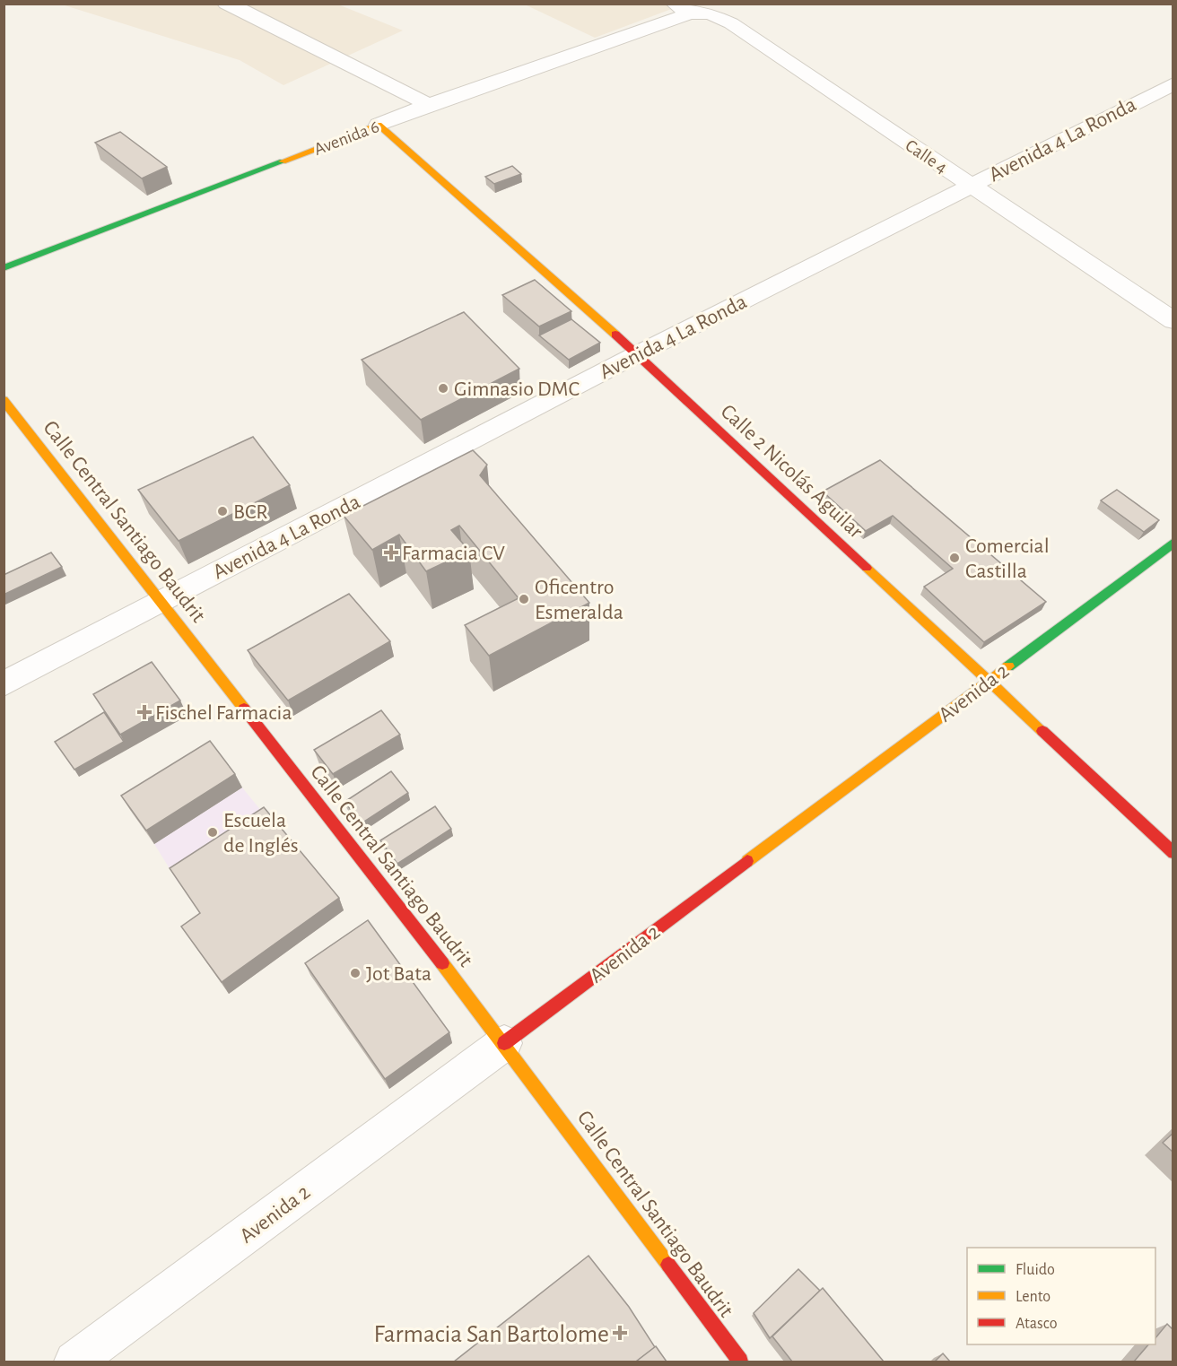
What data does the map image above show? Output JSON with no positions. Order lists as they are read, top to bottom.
{
  "streets": {
    "main road": [
      "Avenida 6",
      "Calle 2 Nicolás Aguilar",
      "Calle Central Santiago Baudrit",
      "Avenida 2"
    ],
    "street": ["Avenida 4 La Ronda", "Calle 4"]
  },
  "crossings": [
    ["Avenida 6", "Calle 4"],
    ["Avenida 6", "Calle 2 Nicolás Aguilar"],
    ["Avenida 4 La Ronda", "Calle 4"],
    ["Avenida 4 La Ronda", "Calle 2 Nicolás Aguilar"],
    ["Avenida 4 La Ronda", "Calle Central Santiago Baudrit"],
    ["Calle 2 Nicolás Aguilar", "Avenida 2"],
    ["Calle Central Santiago Baudrit", "Avenida 2"]
  ],
  "places": {
    "other": [
      "Gimnasio DMC",
      "BCR",
      "Comercial Castilla",
      "Oficentro Esmeralda",
      "Escuela de Inglés",
      "Jot Bata"
    ],
    "health": ["Farmacia CV", "Fischel Farmacia", "Farmacia San Bartolome"]
  },
  "legend": ["Fluido", "Lento", "Atasco"]
}
